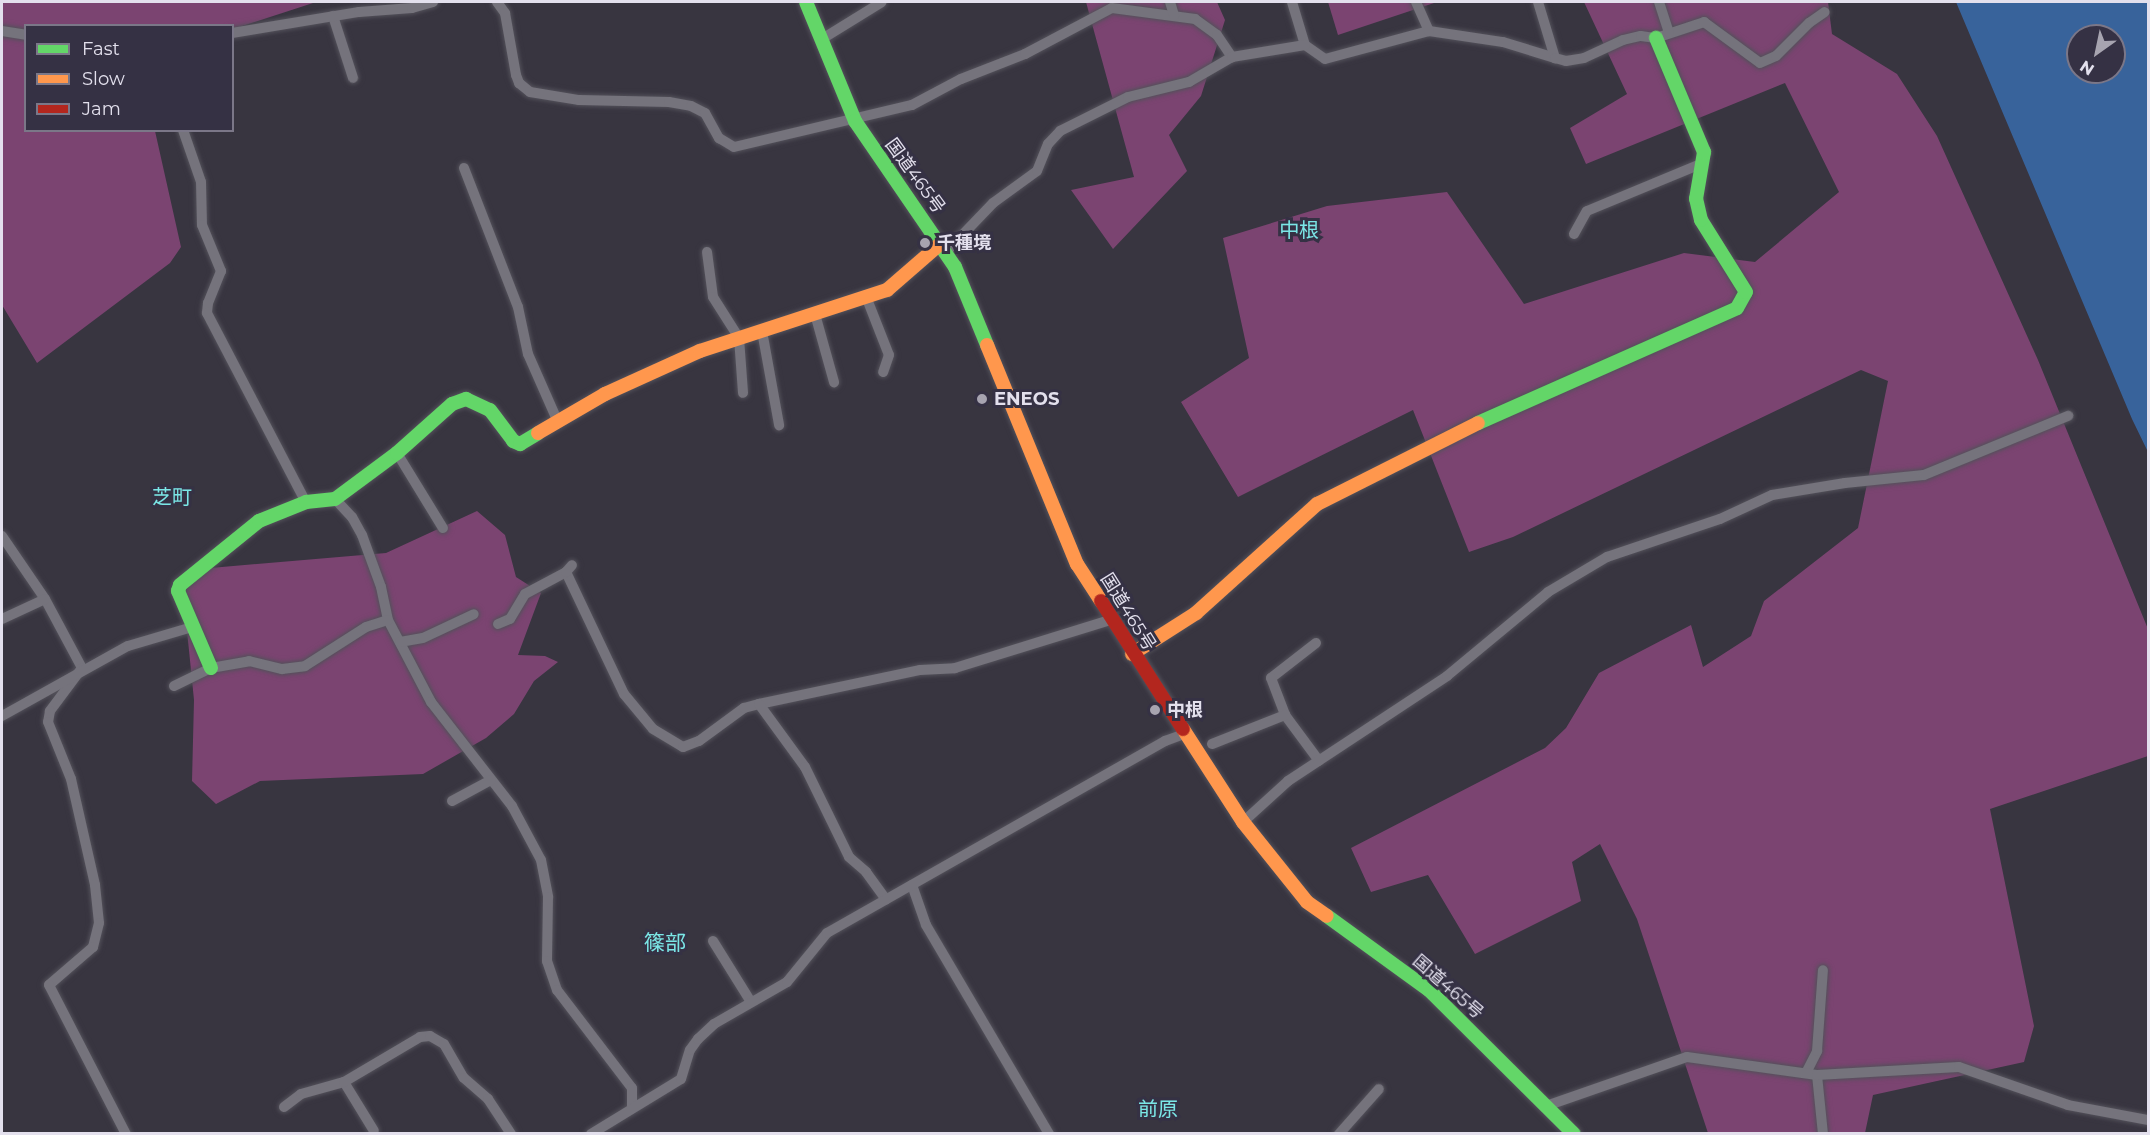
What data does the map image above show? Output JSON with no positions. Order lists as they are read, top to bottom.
{
  "streets": {
    "main road": ["国道465号"]
  },
  "districts": [
    "中根",
    "芝町",
    "篠部",
    "前原"
  ],
  "places": ["千種境", "ENEOS", "中根"],
  "legend": ["Fast", "Slow", "Jam"],
  "north": "bottom left"
}
